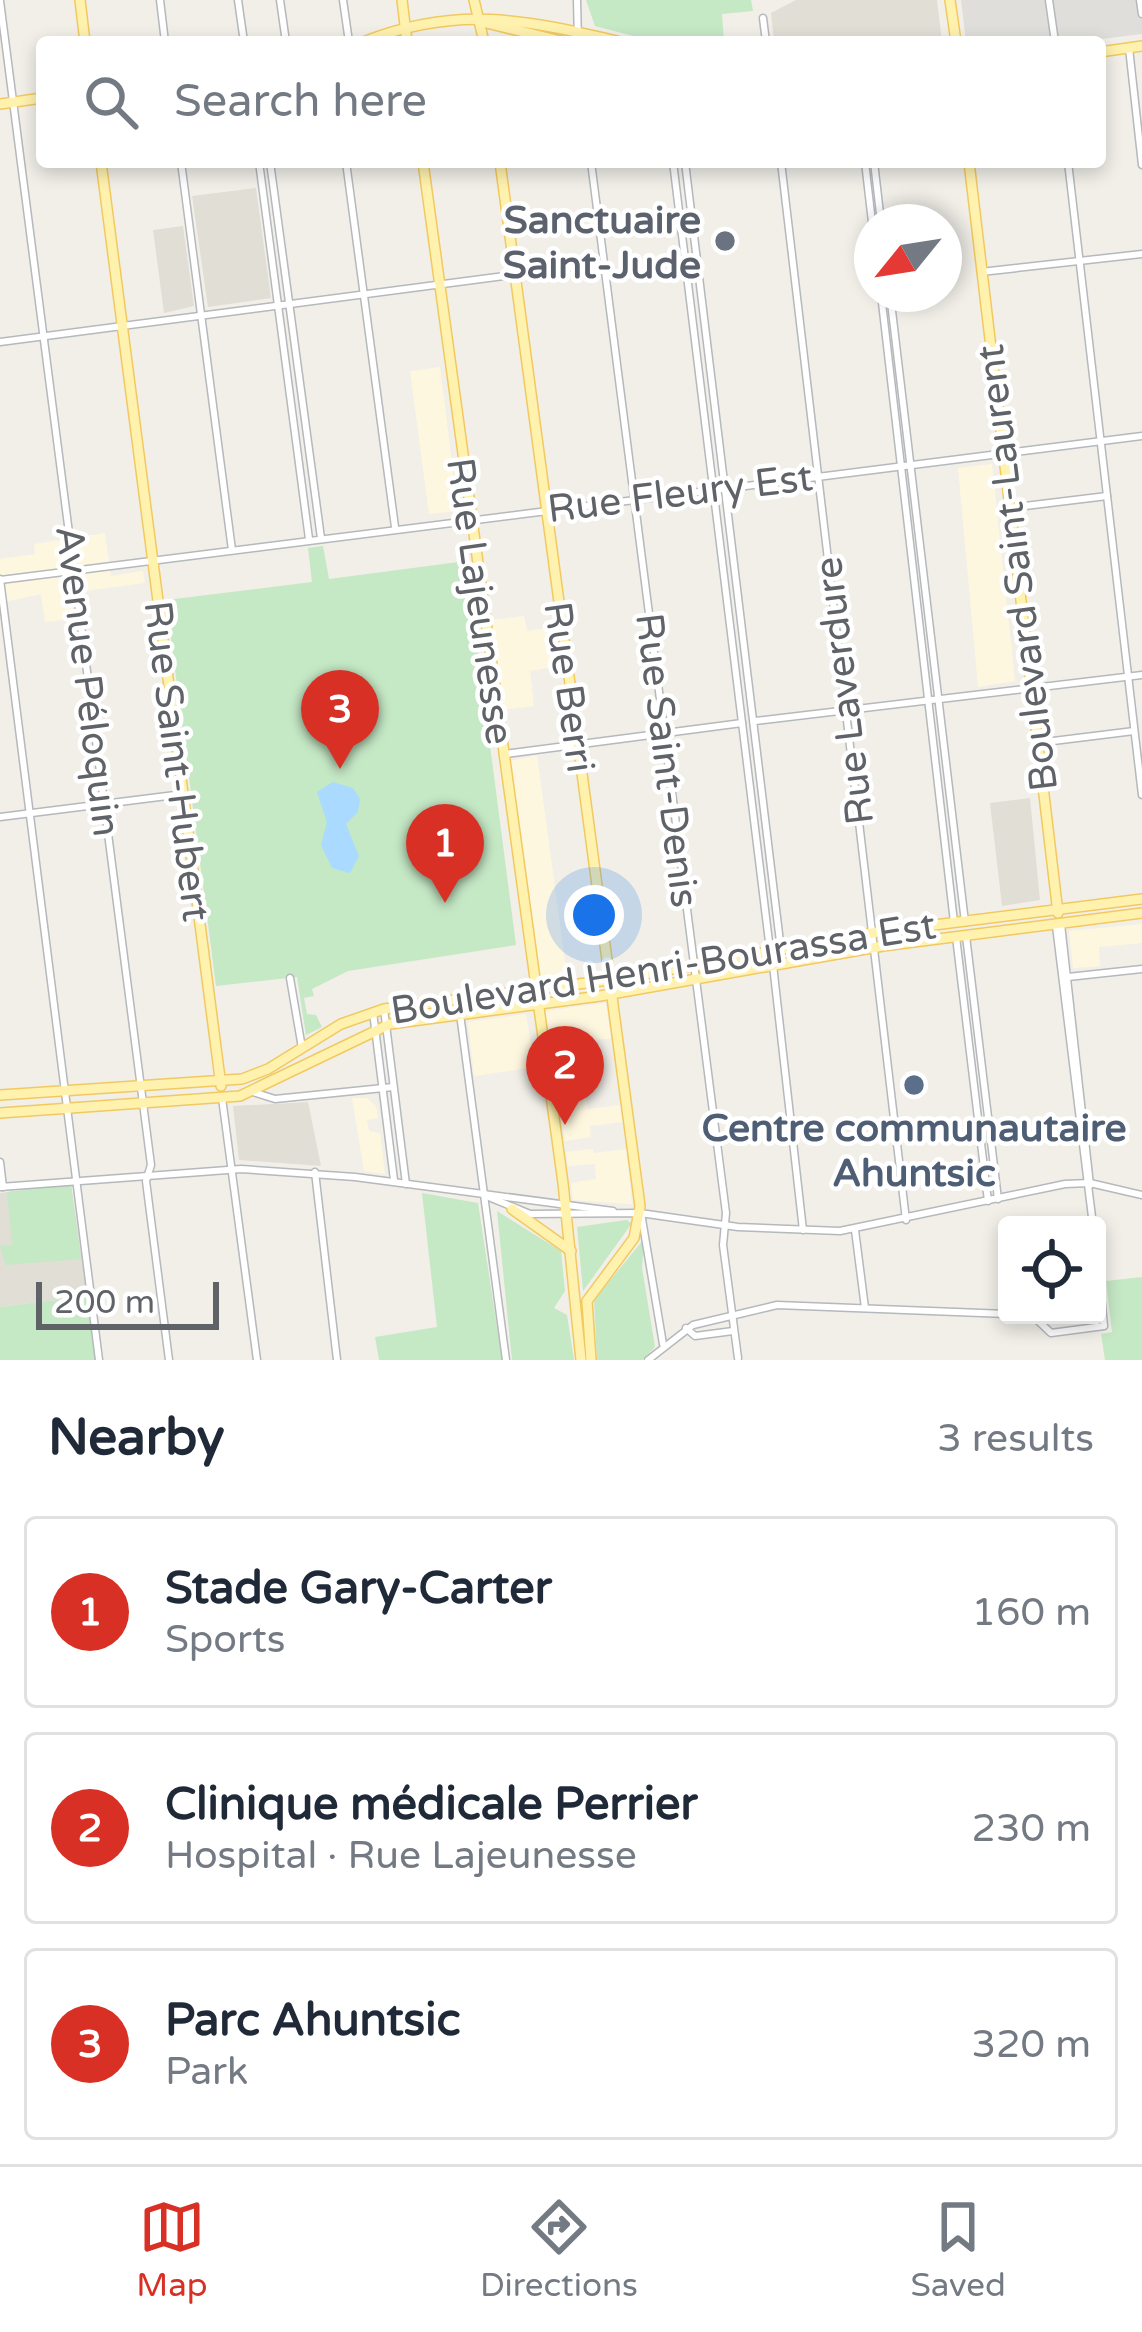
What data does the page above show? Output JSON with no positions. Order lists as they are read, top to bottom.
{
  "streets": {
    "main road": [
      "Boulevard Saint-Laurent",
      "Rue Lajeunesse",
      "Rue Berri",
      "Rue Saint-Hubert",
      "Boulevard Henri-Bourassa Est"
    ],
    "street": [
      "Rue Fleury Est",
      "Avenue Péloquin",
      "Rue Laverdure",
      "Rue Saint-Denis"
    ]
  },
  "crossings": [
    ["Rue Fleury Est", "Boulevard Saint-Laurent"],
    ["Rue Fleury Est", "Rue Lajeunesse"],
    ["Rue Fleury Est", "Avenue Péloquin"],
    ["Rue Fleury Est", "Rue Berri"],
    ["Rue Fleury Est", "Rue Laverdure"],
    ["Rue Fleury Est", "Rue Saint-Denis"],
    ["Rue Fleury Est", "Rue Saint-Hubert"],
    ["Boulevard Saint-Laurent", "Boulevard Henri-Bourassa Est"],
    ["Rue Lajeunesse", "Boulevard Henri-Bourassa Est"],
    ["Avenue Péloquin", "Boulevard Henri-Bourassa Est"],
    ["Rue Berri", "Boulevard Henri-Bourassa Est"],
    ["Rue Laverdure", "Boulevard Henri-Bourassa Est"],
    ["Rue Saint-Denis", "Boulevard Henri-Bourassa Est"],
    ["Rue Saint-Hubert", "Boulevard Henri-Bourassa Est"]
  ],
  "places": ["Sanctuaire Saint-Jude", "Centre communautaire Ahuntsic"],
  "scale_bar": "200 m",
  "north": "bottom left",
  "page": {
    "search": "Search here",
    "pins": ["3", "1", "2"],
    "scale": "200 m",
    "heading": ["Nearby", "3 results"],
    "list": [
      {
        "mark": "1",
        "name": "Stade Gary-Carter",
        "note": "Sports",
        "value": "160 m"
      },
      {
        "mark": "2",
        "name": "Clinique médicale Perrier",
        "note": "Hospital · Rue Lajeunesse",
        "value": "230 m"
      },
      {
        "mark": "3",
        "name": "Parc Ahuntsic",
        "note": "Park",
        "value": "320 m"
      }
    ],
    "nav": ["Map", "Directions", "Saved"]
  }
}
